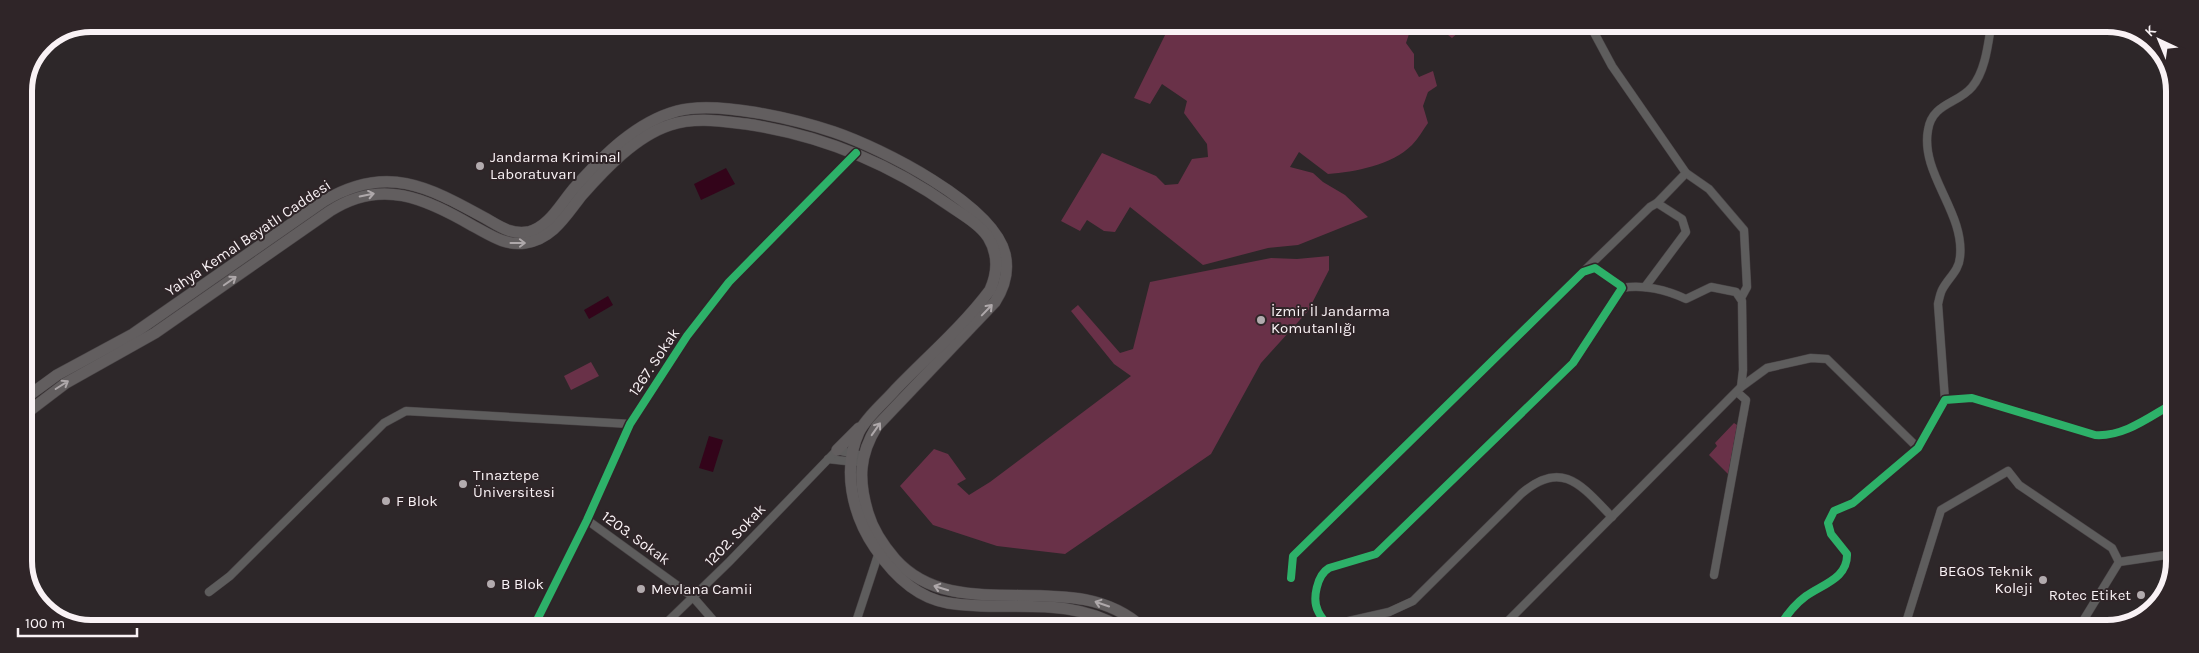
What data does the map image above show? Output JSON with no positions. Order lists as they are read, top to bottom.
{
  "streets": {
    "main road": ["Yahya Kemal Beyatlı Caddesi"],
    "street": ["1267. Sokak", "1202. Sokak", "1203. Sokak"]
  },
  "crossings": [
    ["Yahya Kemal Beyatlı Caddesi", "1267. Sokak"],
    ["1267. Sokak", "1203. Sokak"],
    ["1202. Sokak", "1203. Sokak"]
  ],
  "places": [
    "Jandarma Kriminal Laboratuvarı",
    "İzmir İl Jandarma Komutanlığı",
    "Tınaztepe Üniversitesi",
    "F Blok",
    "BEGOS Teknik Koleji",
    "B Blok",
    "Mevlana Camii",
    "Rotec Etiket"
  ],
  "scale_bar": "100 m",
  "north": "top left"
}
